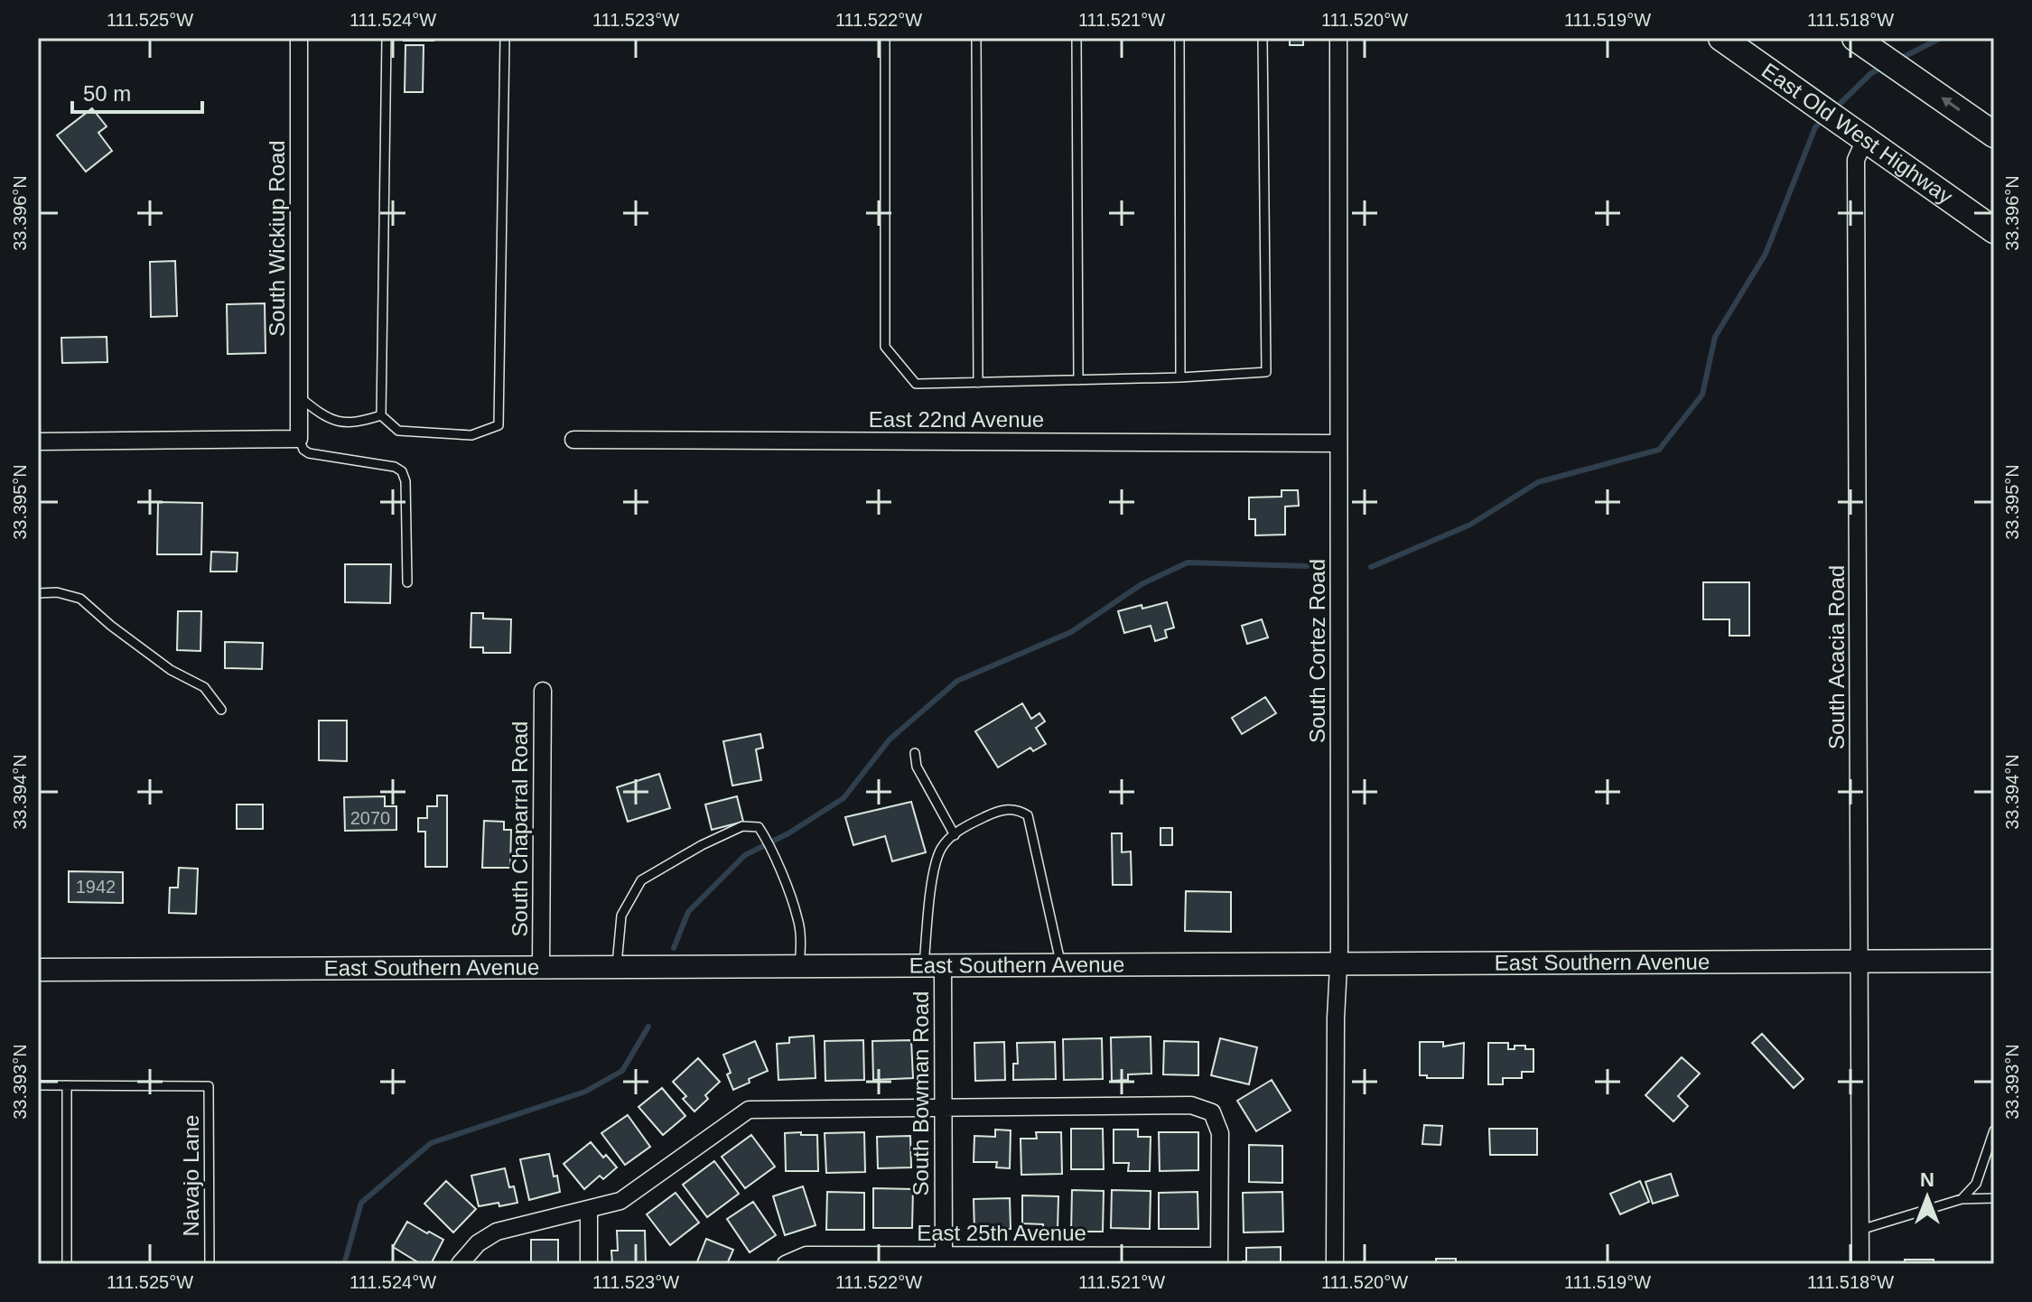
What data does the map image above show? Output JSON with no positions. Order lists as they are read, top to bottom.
{
  "streets": {
    "main road": ["East Old West Highway"],
    "street": [
      "South Wickiup Road",
      "East 22nd Avenue",
      "South Cortez Road",
      "South Acacia Road",
      "South Chaparral Road",
      "East Southern Avenue",
      "South Bowman Road",
      "East 25th Avenue"
    ],
    "lane": ["Navajo Lane"]
  },
  "crossings": [
    ["East Old West Highway", "South Acacia Road"],
    ["East 22nd Avenue", "South Cortez Road"],
    ["South Cortez Road", "East Southern Avenue"],
    ["South Acacia Road", "East Southern Avenue"],
    ["South Chaparral Road", "East Southern Avenue"],
    ["East Southern Avenue", "South Bowman Road"],
    ["South Bowman Road", "East 25th Avenue"]
  ],
  "house_numbers": ["2070", "1942"],
  "scale_bar": "50 m",
  "north": "top",
  "coordinates": [
    "111.525°W",
    "111.524°W",
    "111.523°W",
    "111.522°W",
    "111.521°W",
    "111.520°W",
    "111.519°W",
    "111.518°W",
    "33.396°N",
    "33.395°N",
    "33.394°N",
    "33.393°N"
  ]
}
